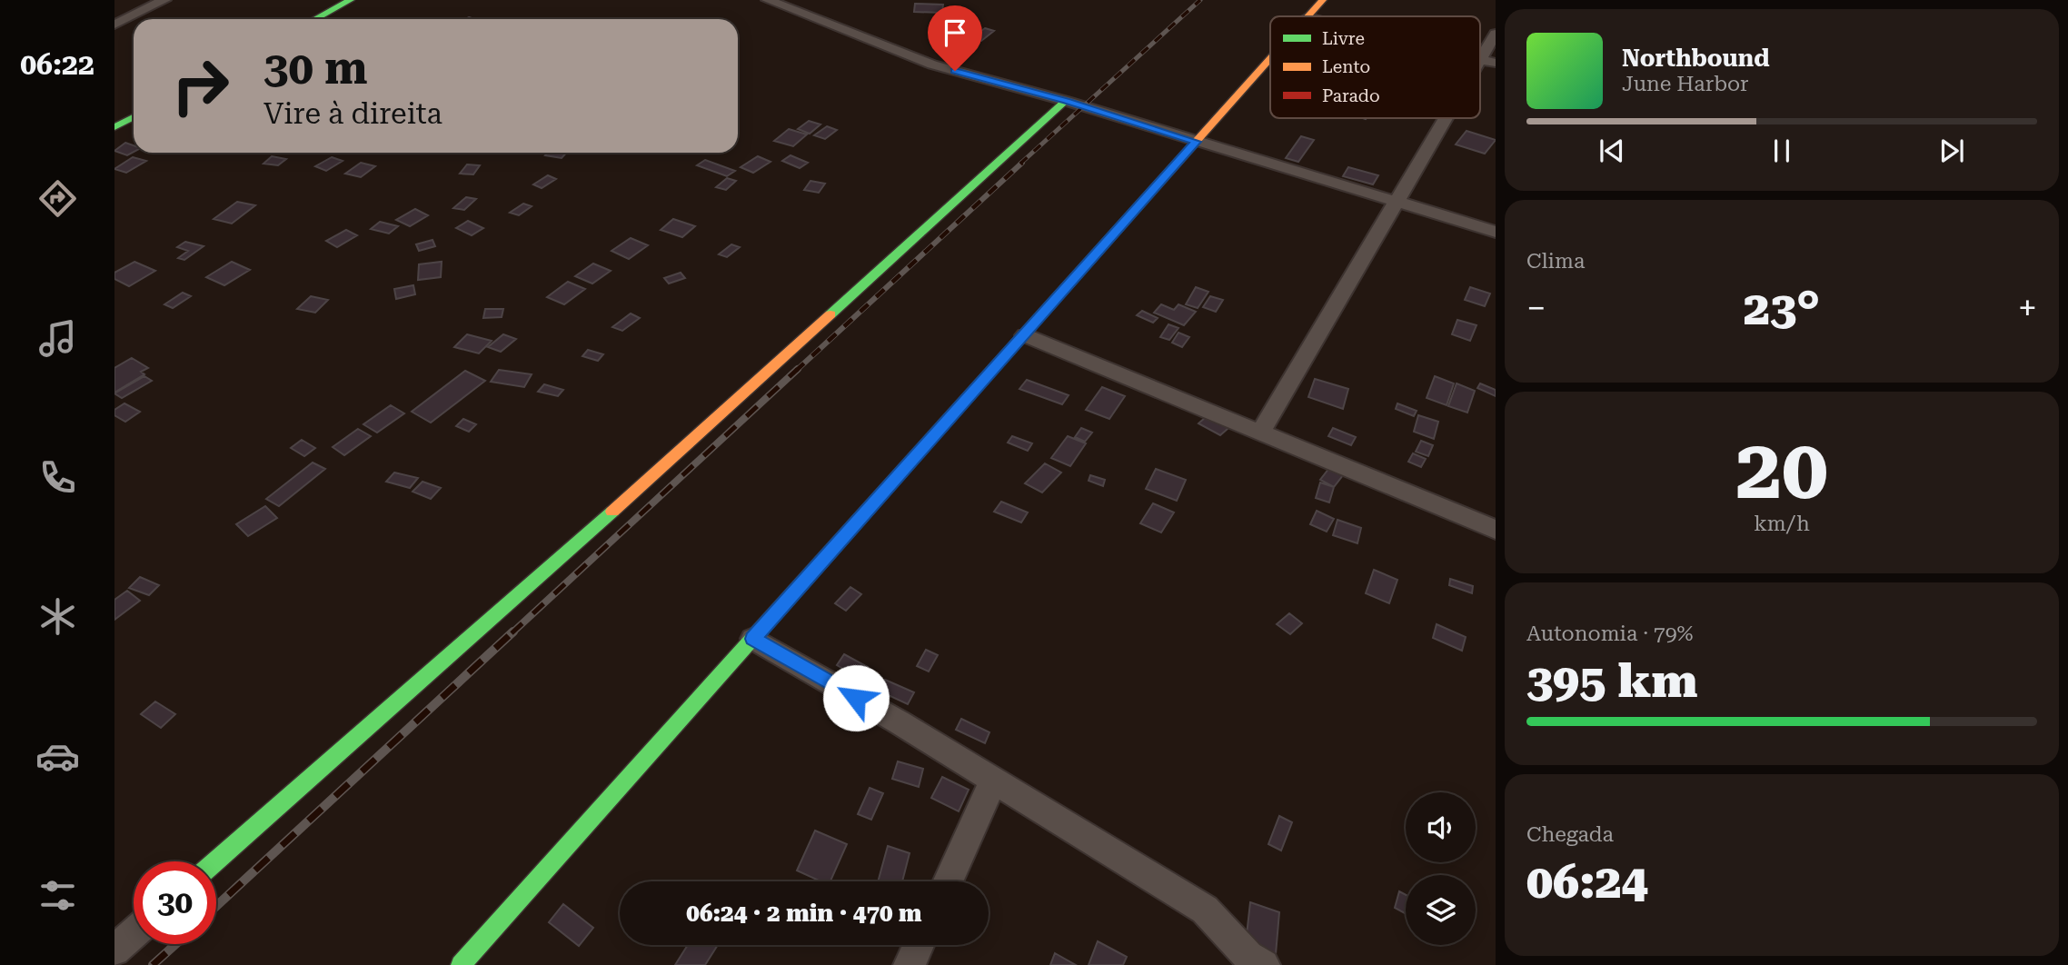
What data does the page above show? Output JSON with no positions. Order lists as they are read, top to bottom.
{
  "legend": ["Livre", "Lento", "Parado"],
  "page": {
    "tabs": "06:22",
    "turn": ["30 m", "Vire à direita"],
    "song": ["Northbound", "June Harbor"],
    "tile": [
      "Clima",
      ["20", "km/h"],
      ["Autonomia · 79%", "395 km"],
      ["Chegada", "06:24"]
    ],
    "heat": ["−", "23°", "+"],
    "limit": "30",
    "trip": "06:24 · 2 min · 470 m"
  }
}
